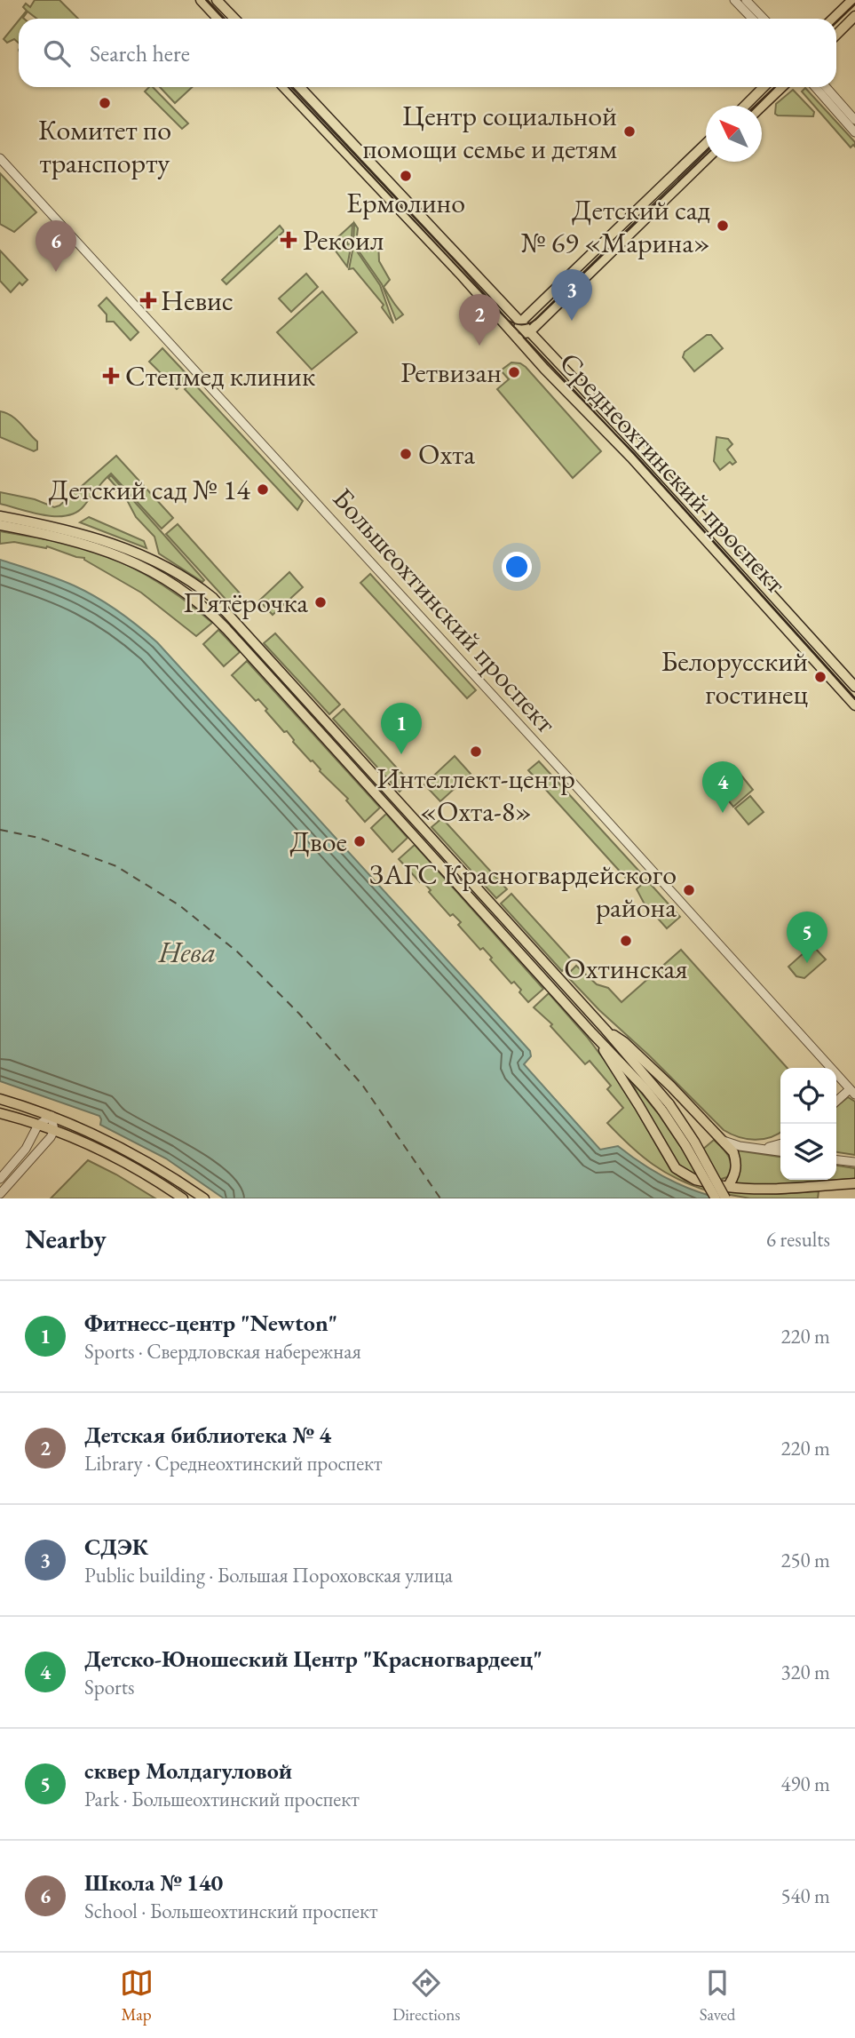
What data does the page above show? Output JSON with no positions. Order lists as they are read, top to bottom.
{
  "streets": {
    "main road": ["Среднеохтинский проспект"],
    "street": ["Большеохтинский проспект"]
  },
  "water": ["Нева"],
  "places": {
    "other": [
      "Комитет по транспорту",
      "Центр социальной помощи семье и детям",
      "Ермолино",
      "Детский сад № 69 «Марина»",
      "Ретвизан",
      "Охта",
      "Детский сад № 14",
      "Пятёрочка",
      "Белорусский гостинец",
      "Интеллект-центр «Охта-8»",
      "Двое",
      "ЗАГС Красногвардейского района",
      "Охтинская"
    ],
    "health": ["Рекоил", "Невис", "Степмед клиник"]
  },
  "north": "top left",
  "page": {
    "search": "Search here",
    "pins": [
      "6",
      "3",
      "2",
      "1",
      "4",
      "5"
    ],
    "heading": ["Nearby", "6 results"],
    "list": [
      {
        "mark": "1",
        "name": "Фитнесс-центр \"Newton\"",
        "note": "Sports · Свердловская набережная",
        "value": "220 m"
      },
      {
        "mark": "2",
        "name": "Детская библиотека № 4",
        "note": "Library · Среднеохтинский проспект",
        "value": "220 m"
      },
      {
        "mark": "3",
        "name": "СДЭК",
        "note": "Public building · Большая Пороховская улица",
        "value": "250 m"
      },
      {
        "mark": "4",
        "name": "Детско-Юношеский Центр \"Красногвардеец\"",
        "note": "Sports",
        "value": "320 m"
      },
      {
        "mark": "5",
        "name": "сквер Молдагуловой",
        "note": "Park · Большеохтинский проспект",
        "value": "490 m"
      },
      {
        "mark": "6",
        "name": "Школа № 140",
        "note": "School · Большеохтинский проспект",
        "value": "540 m"
      }
    ],
    "nav": ["Map", "Directions", "Saved"]
  }
}
